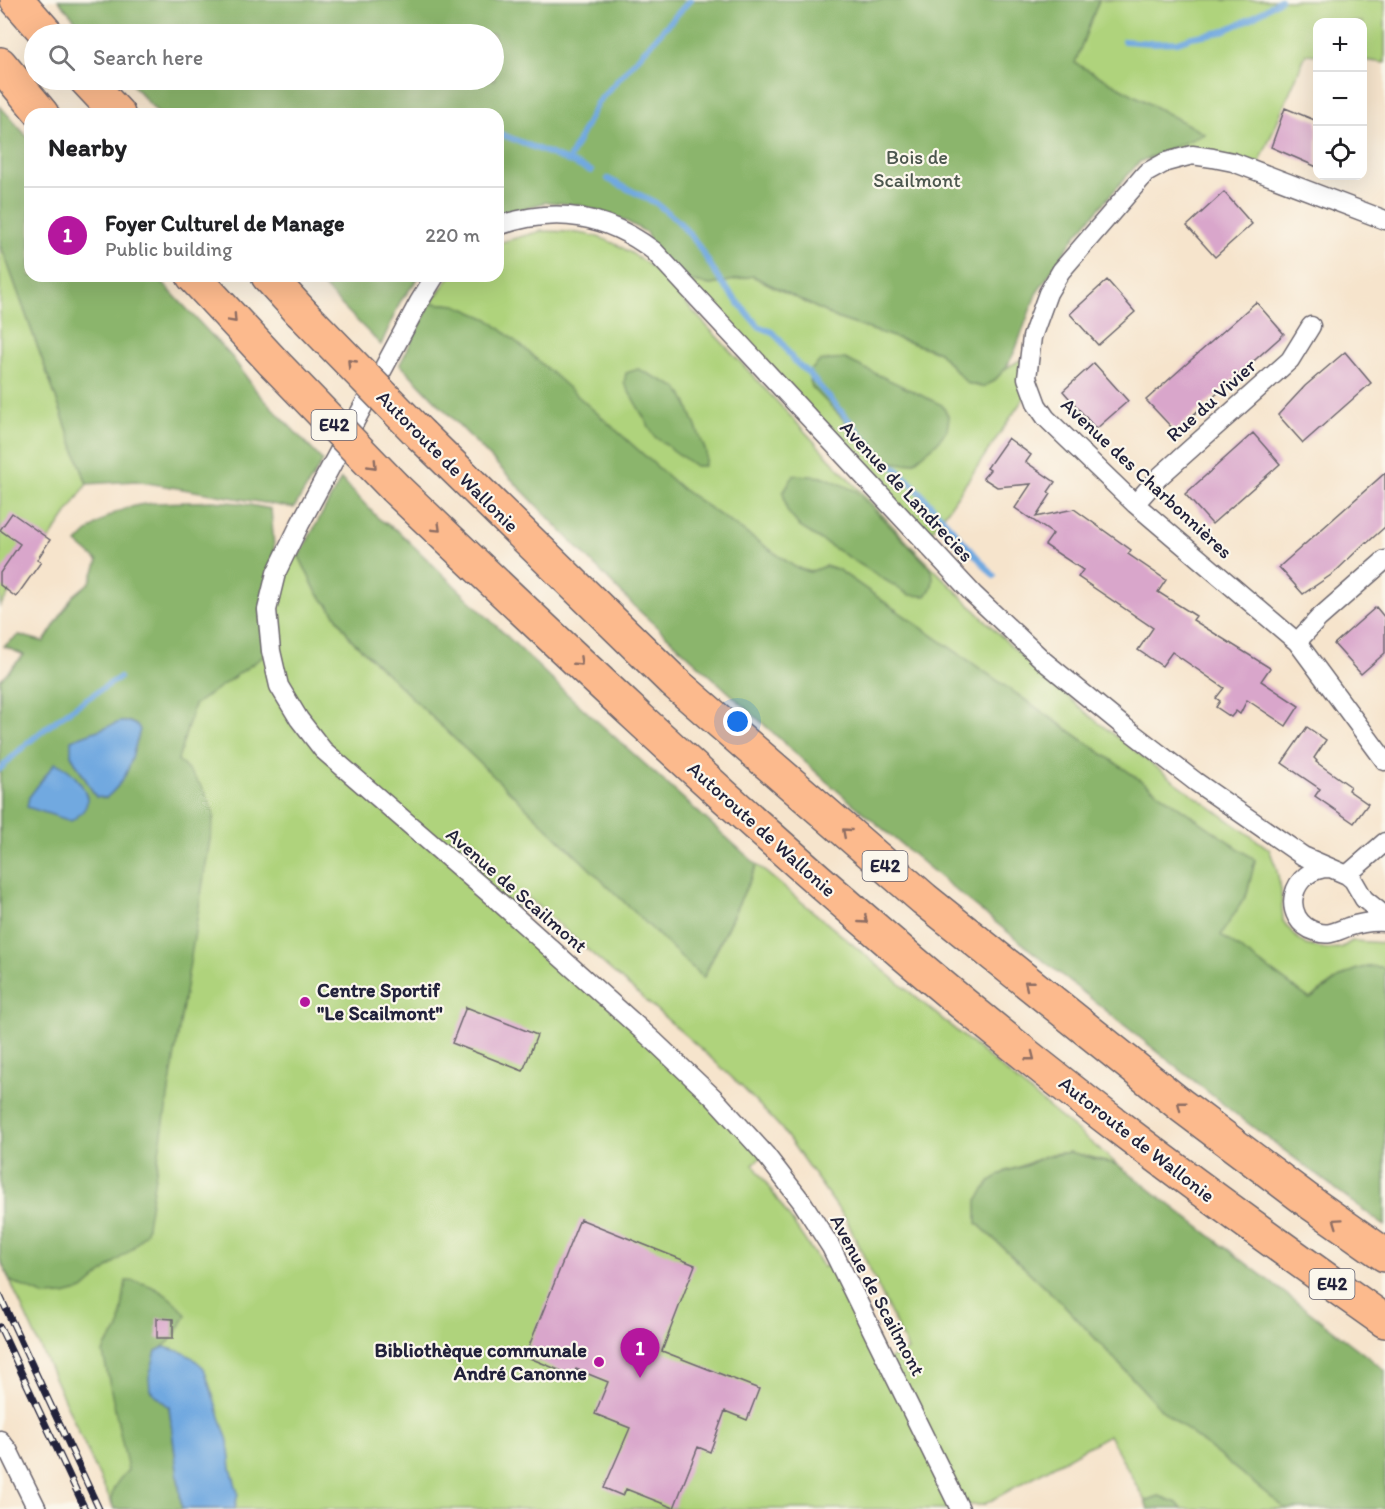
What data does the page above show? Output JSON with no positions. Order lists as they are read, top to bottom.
{
  "streets": {
    "highway": ["E42", "Autoroute de Wallonie"],
    "street": [
      "Rue du Vivier",
      "Avenue des Charbonnières",
      "Avenue de Landrecies",
      "Avenue de Scailmont"
    ]
  },
  "crossings": [
    ["Rue du Vivier", "Avenue des Charbonnières"]
  ],
  "parks": ["Bois de Scailmont"],
  "places": ["Centre Sportif \"Le Scailmont\"", "Bibliothèque communale André Canonne"],
  "page": {
    "map_buttons": ["+", "−"],
    "search": "Search here",
    "heading": "Nearby",
    "list": [
      {
        "mark": "1",
        "name": "Foyer Culturel de Manage",
        "note": "Public building",
        "value": "220 m"
      }
    ],
    "pins": "1"
  }
}
